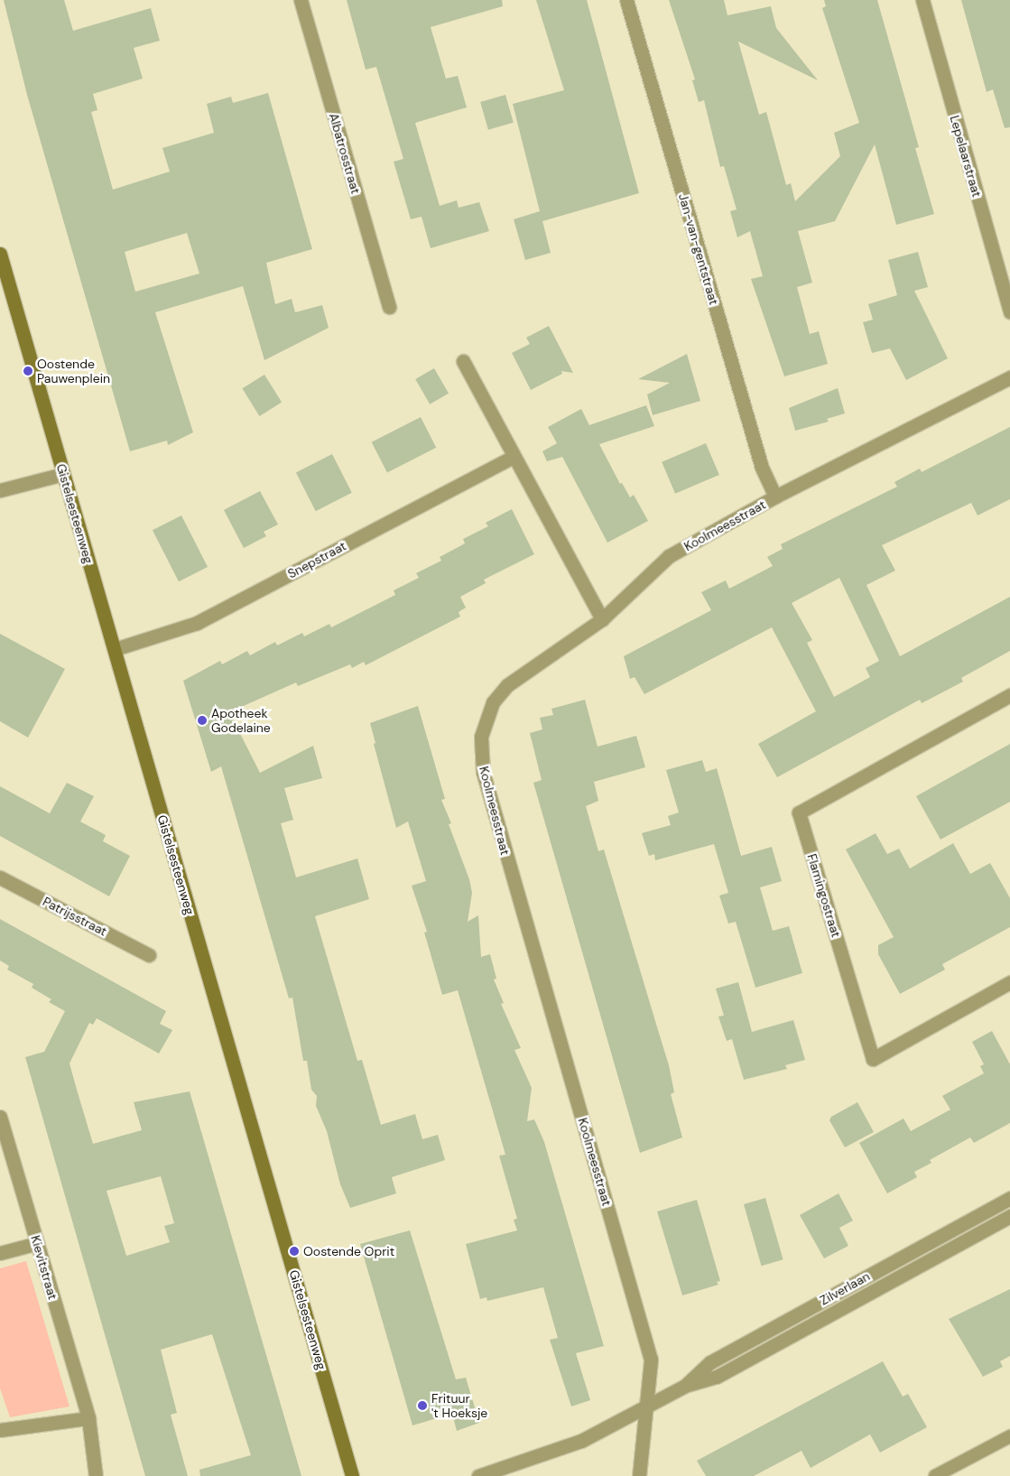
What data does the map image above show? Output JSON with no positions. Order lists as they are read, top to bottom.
{
  "streets": {
    "main road": ["Gistelsesteenweg"],
    "street": [
      "Albatrosstraat",
      "Lepelaarstraat",
      "Jan-van-gentstraat",
      "Koolmeesstraat",
      "Snepstraat",
      "Flamingostraat",
      "Patrijsstraat",
      "Kievitstraat",
      "Zilverlaan"
    ]
  },
  "crossings": [
    ["Jan-van-gentstraat", "Koolmeesstraat"],
    ["Gistelsesteenweg", "Snepstraat"],
    ["Koolmeesstraat", "Zilverlaan"]
  ],
  "places": [
    "Oostende Pauwenplein",
    "Apotheek Godelaine",
    "Oostende Oprit",
    "Frituur 't Hoeksje"
  ]
}
